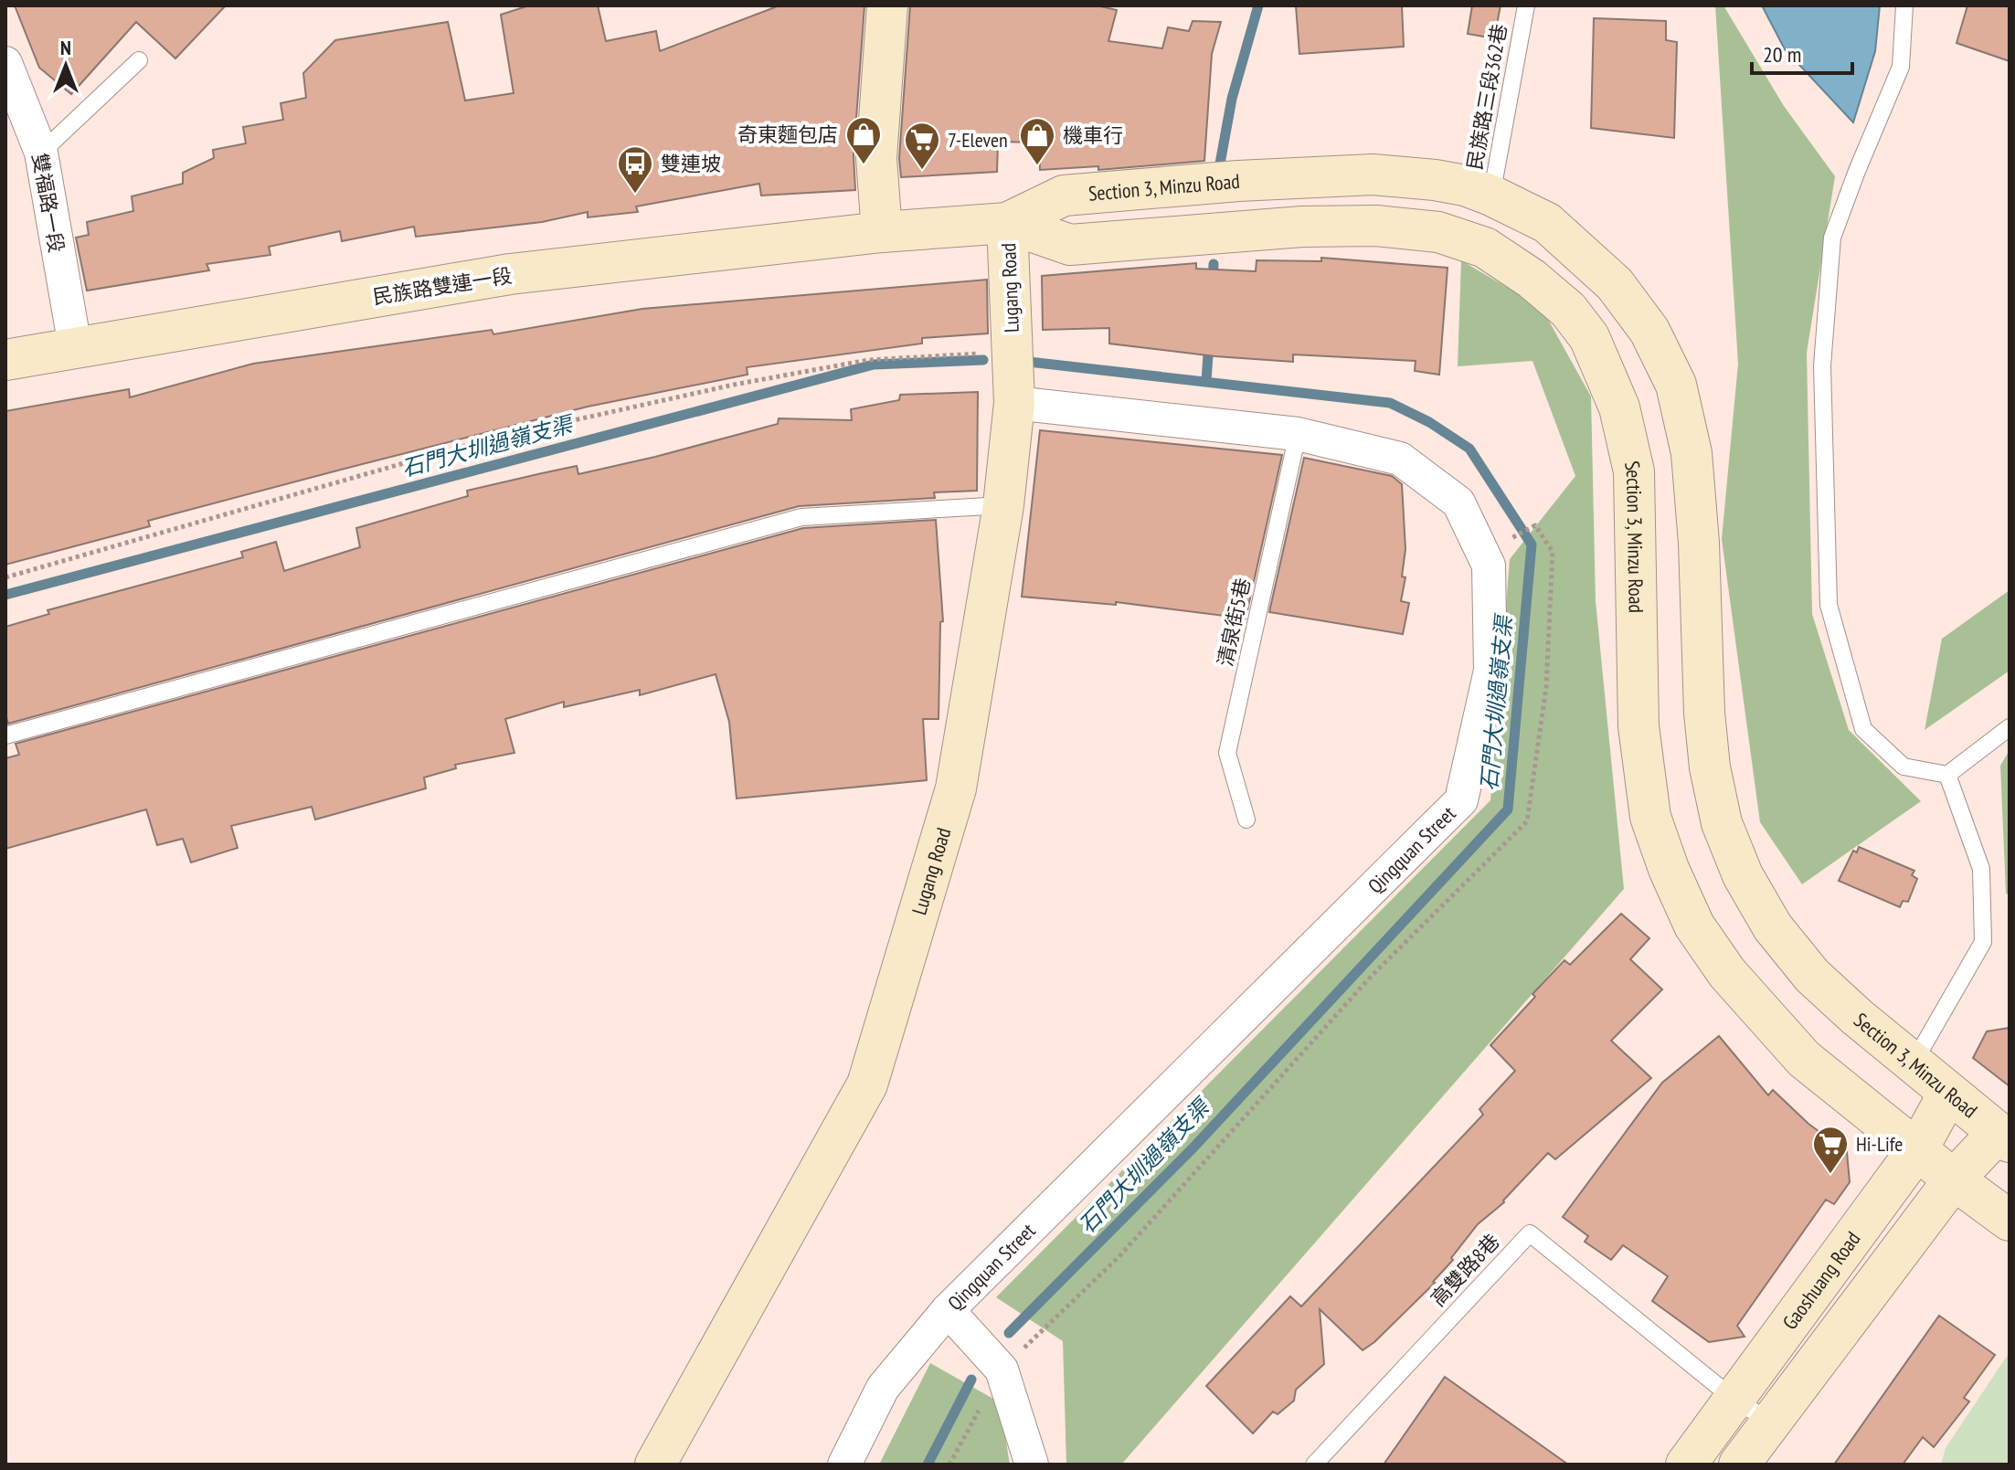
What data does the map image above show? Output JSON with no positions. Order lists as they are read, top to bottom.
{
  "streets": {
    "main road": [
      "Section 3, Minzu Road",
      "民族路雙連一段",
      "Lugang Road",
      "Gaoshuang Road"
    ],
    "street": ["雙福路一段", "Qingquan Street"],
    "lane": ["民族路三段362巷", "清泉街5巷", "高雙路8巷"]
  },
  "crossings": [
    ["民族路三段362巷", "Section 3, Minzu Road"],
    ["Section 3, Minzu Road", "民族路雙連一段"],
    ["Section 3, Minzu Road", "Lugang Road"],
    ["Section 3, Minzu Road", "Gaoshuang Road"],
    ["雙福路一段", "民族路雙連一段"],
    ["Lugang Road", "Qingquan Street"],
    ["清泉街5巷", "Qingquan Street"],
    ["高雙路8巷", "Gaoshuang Road"]
  ],
  "water": ["石門大圳過嶺支渠"],
  "places": {
    "shop": ["奇東麵包店", "機車行"],
    "supermarket": ["7-Eleven", "Hi-Life"],
    "bus stop": ["雙連坡"]
  },
  "scale_bar": "20 m",
  "north": "top"
}
